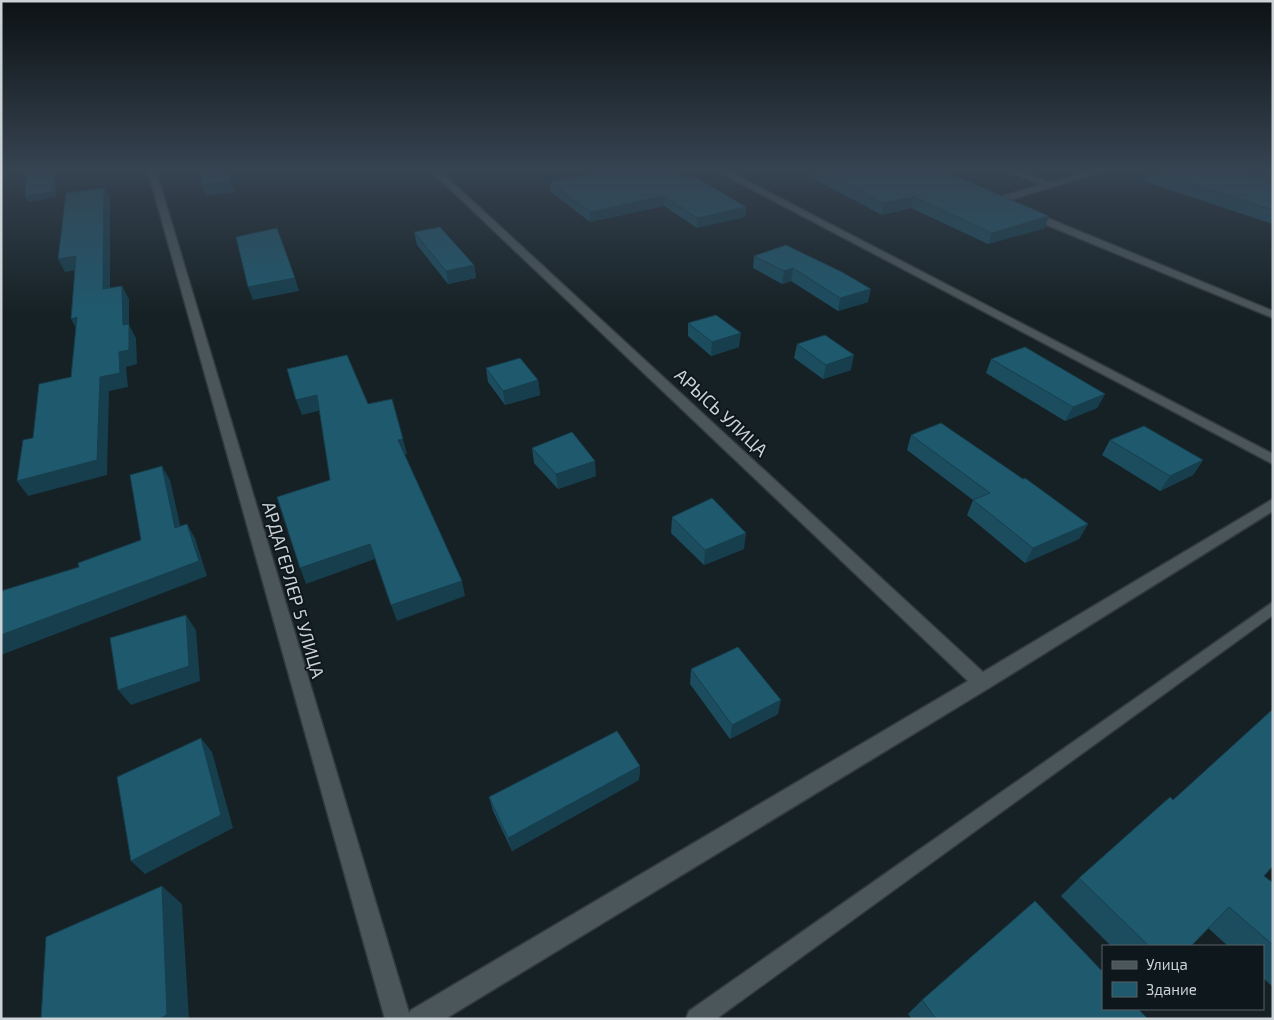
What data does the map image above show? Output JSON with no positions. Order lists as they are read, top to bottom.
{
  "streets": {
    "street": ["АРЫСЬ УЛИЦА", "АРДАГЕРЛЕР 5 УЛИЦА"]
  },
  "legend": ["Улица", "Здание"]
}
